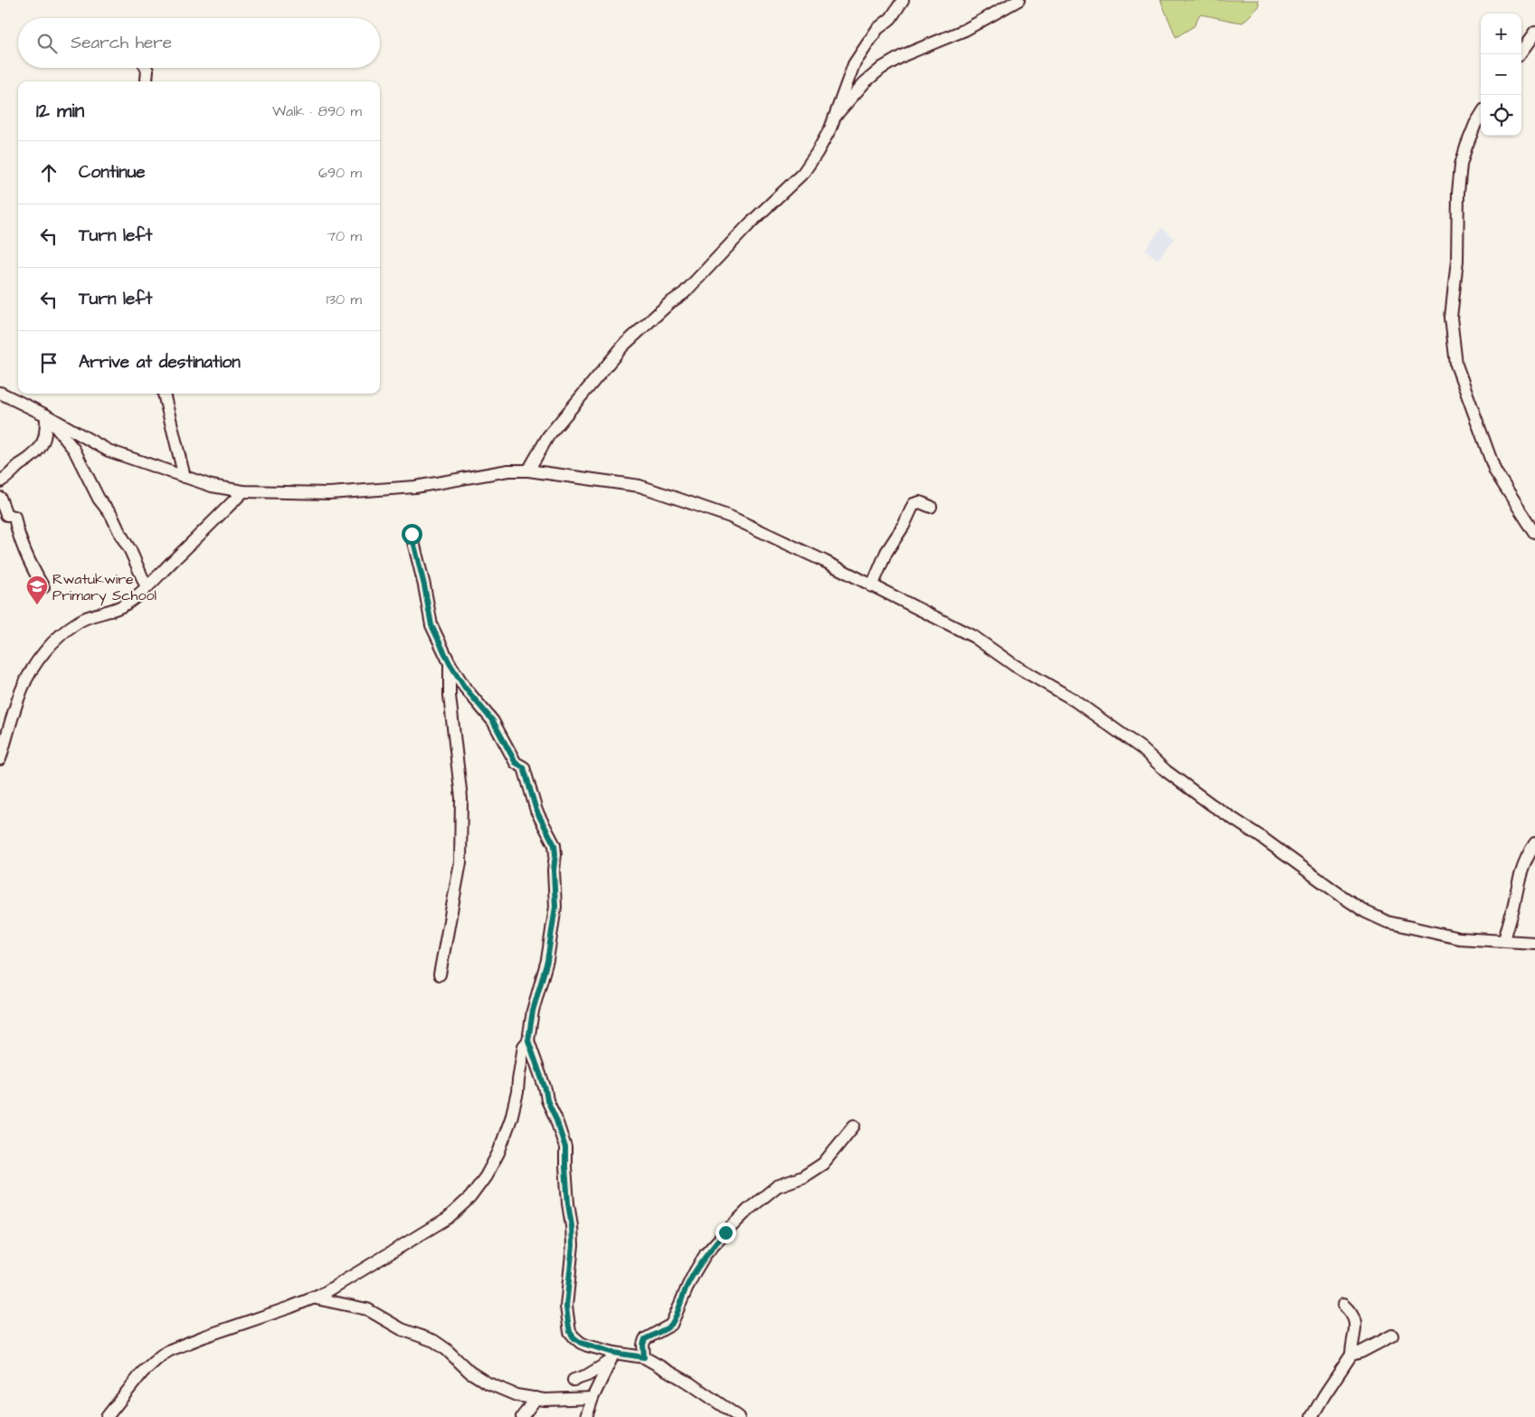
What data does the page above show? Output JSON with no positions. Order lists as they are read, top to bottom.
{
  "places": {
    "school or university": ["Rwatukwire Primary School"]
  },
  "page": {
    "map_buttons": ["+", "−"],
    "search": "Search here",
    "heading": ["12 min", "Walk · 890 m"],
    "list": [
      ["Continue", "690 m"],
      ["Turn left", "70 m"],
      ["Turn left", "130 m"],
      "Arrive at destination"
    ]
  }
}
